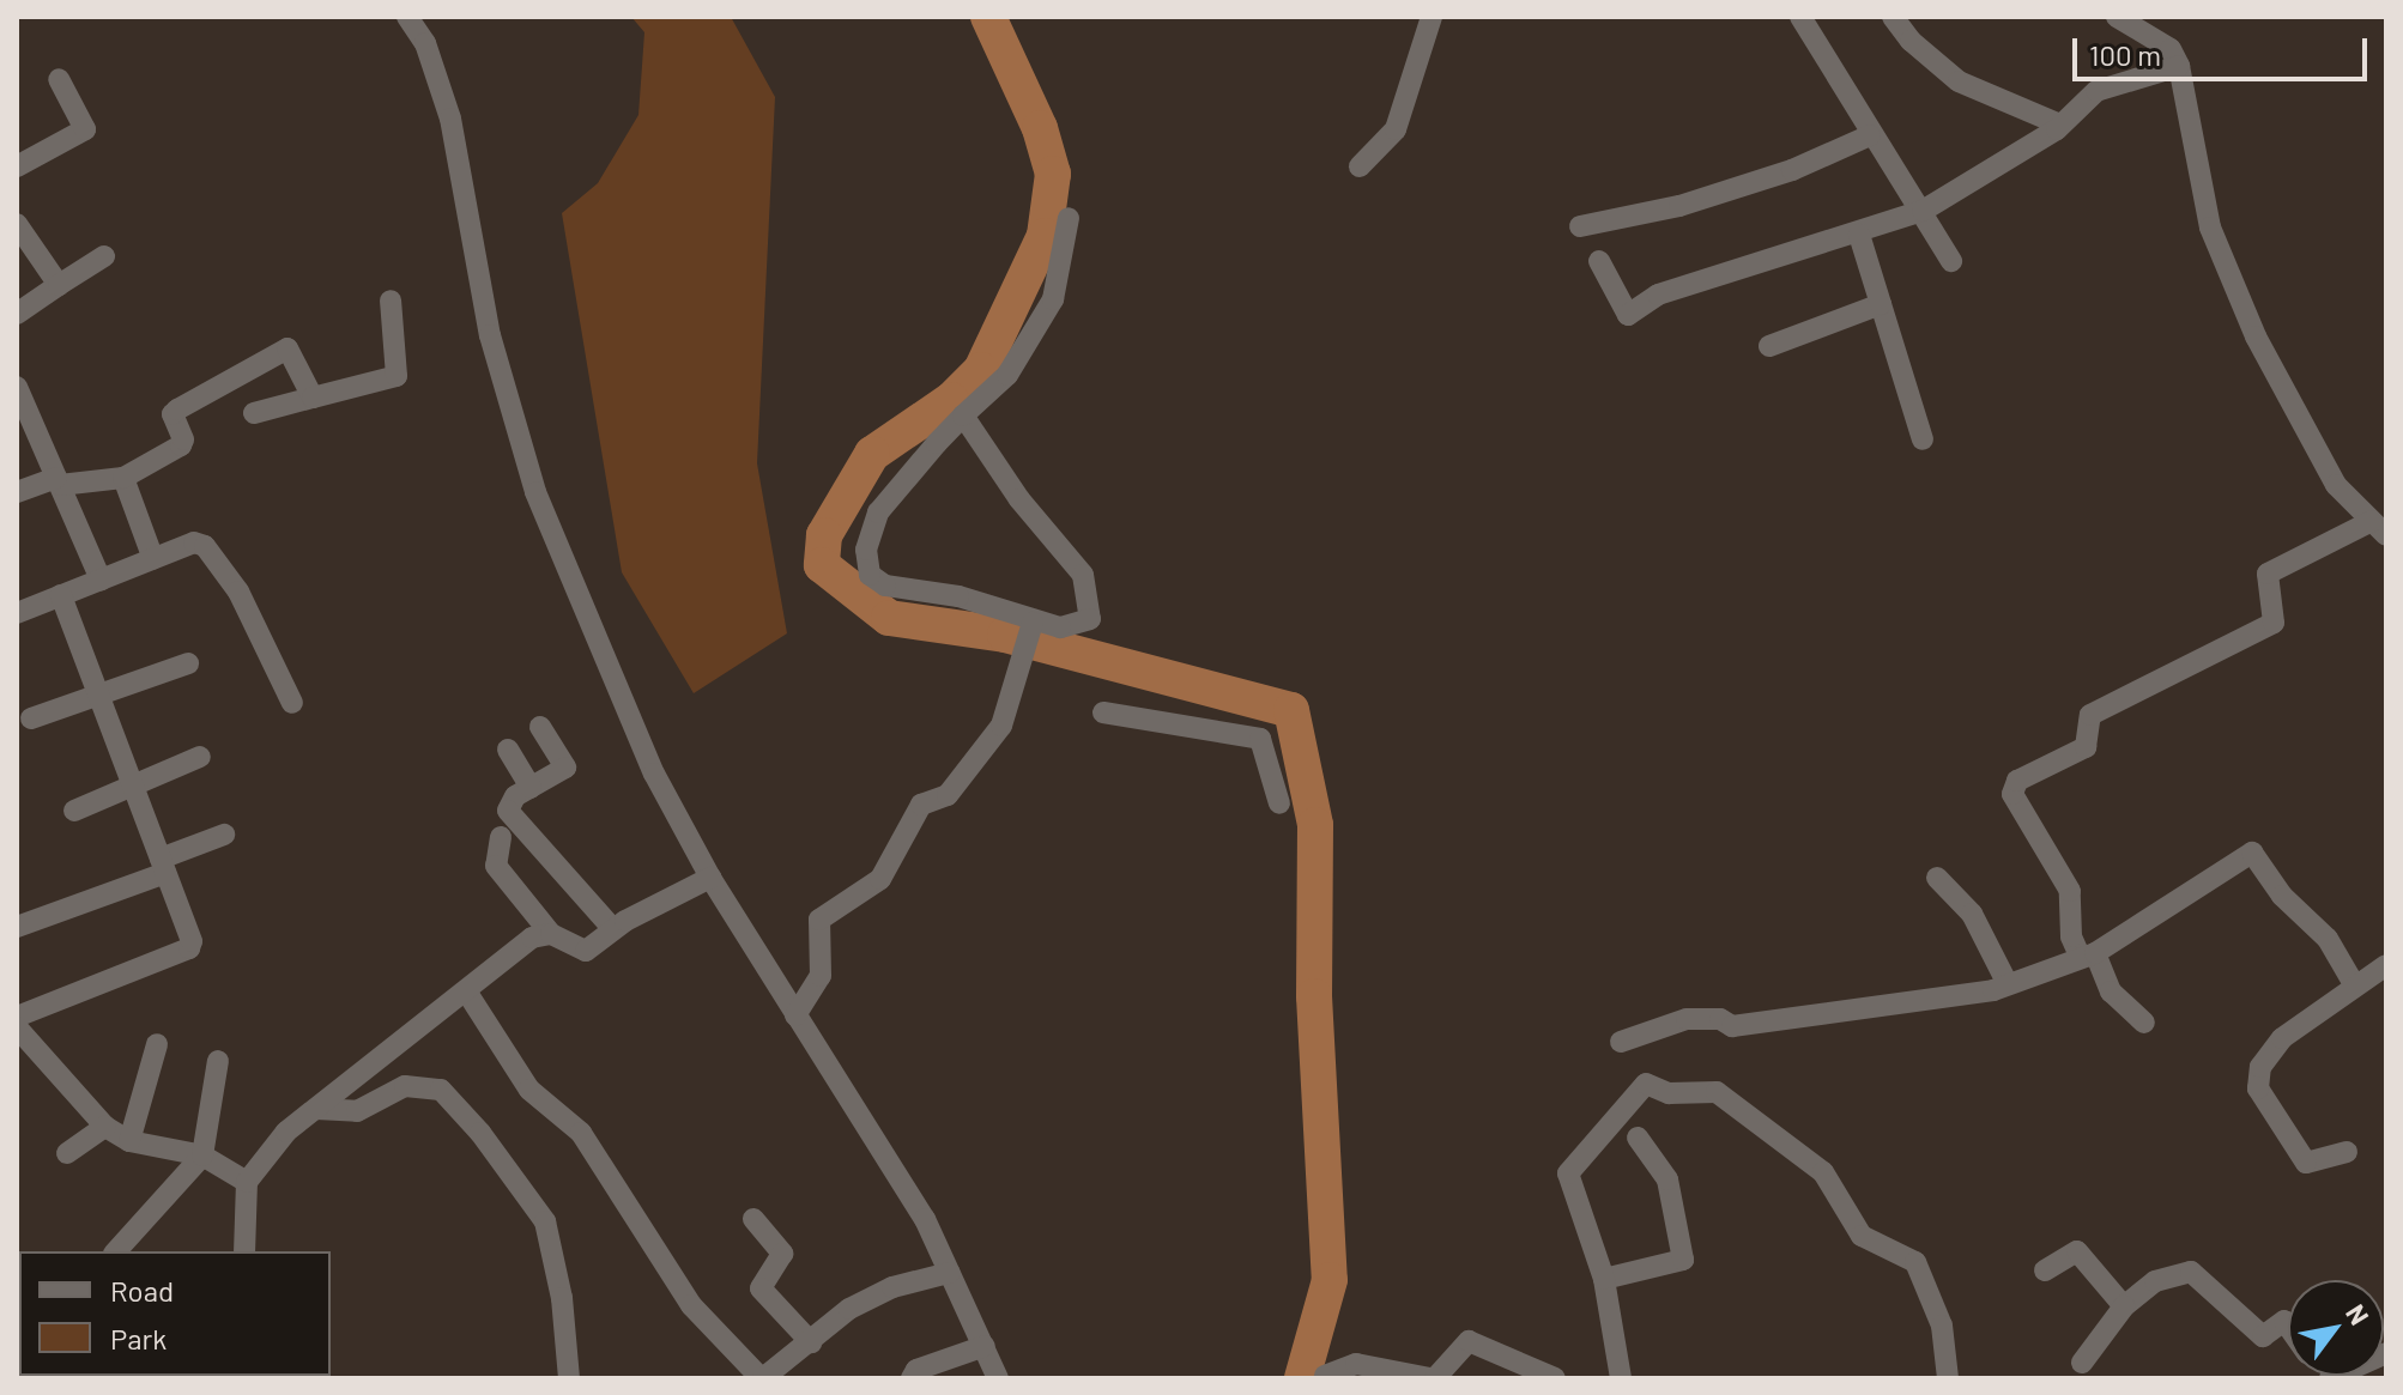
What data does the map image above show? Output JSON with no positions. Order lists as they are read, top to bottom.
{
  "legend": ["Road", "Park"],
  "scale_bar": "100 m",
  "north": "top right"
}
